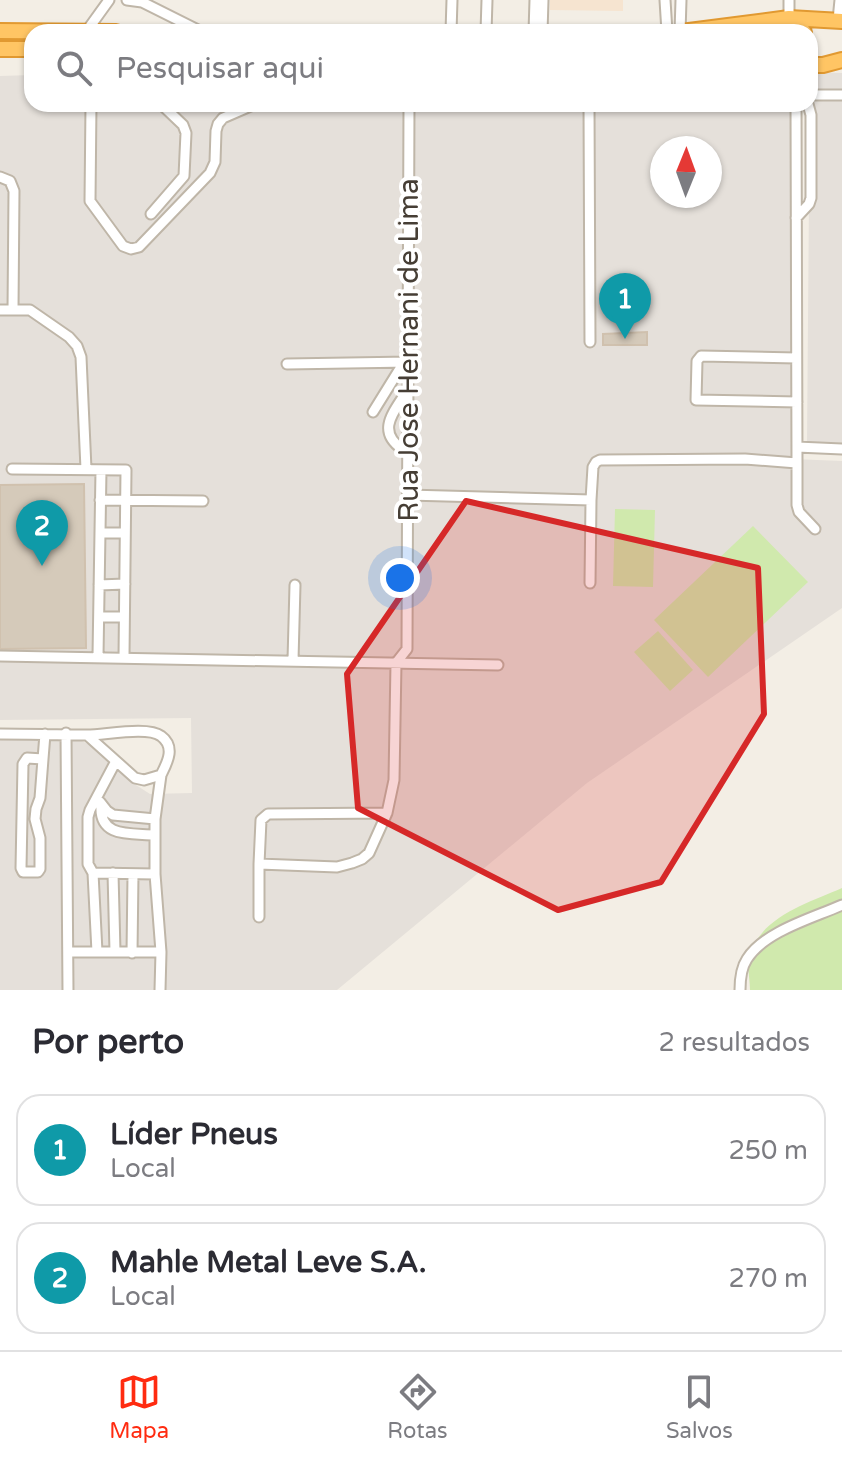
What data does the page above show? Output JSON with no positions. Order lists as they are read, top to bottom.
{
  "streets": {
    "street": ["Rua Jose Hernani de Lima"]
  },
  "north": "top",
  "page": {
    "search": "Pesquisar aqui",
    "pins": ["1", "2"],
    "heading": ["Por perto", "2 resultados"],
    "list": [
      {
        "mark": "1",
        "name": "Líder Pneus",
        "note": "Local",
        "value": "250 m"
      },
      {
        "mark": "2",
        "name": "Mahle Metal Leve S.A.",
        "note": "Local",
        "value": "270 m"
      }
    ],
    "nav": ["Mapa", "Rotas", "Salvos"]
  }
}
